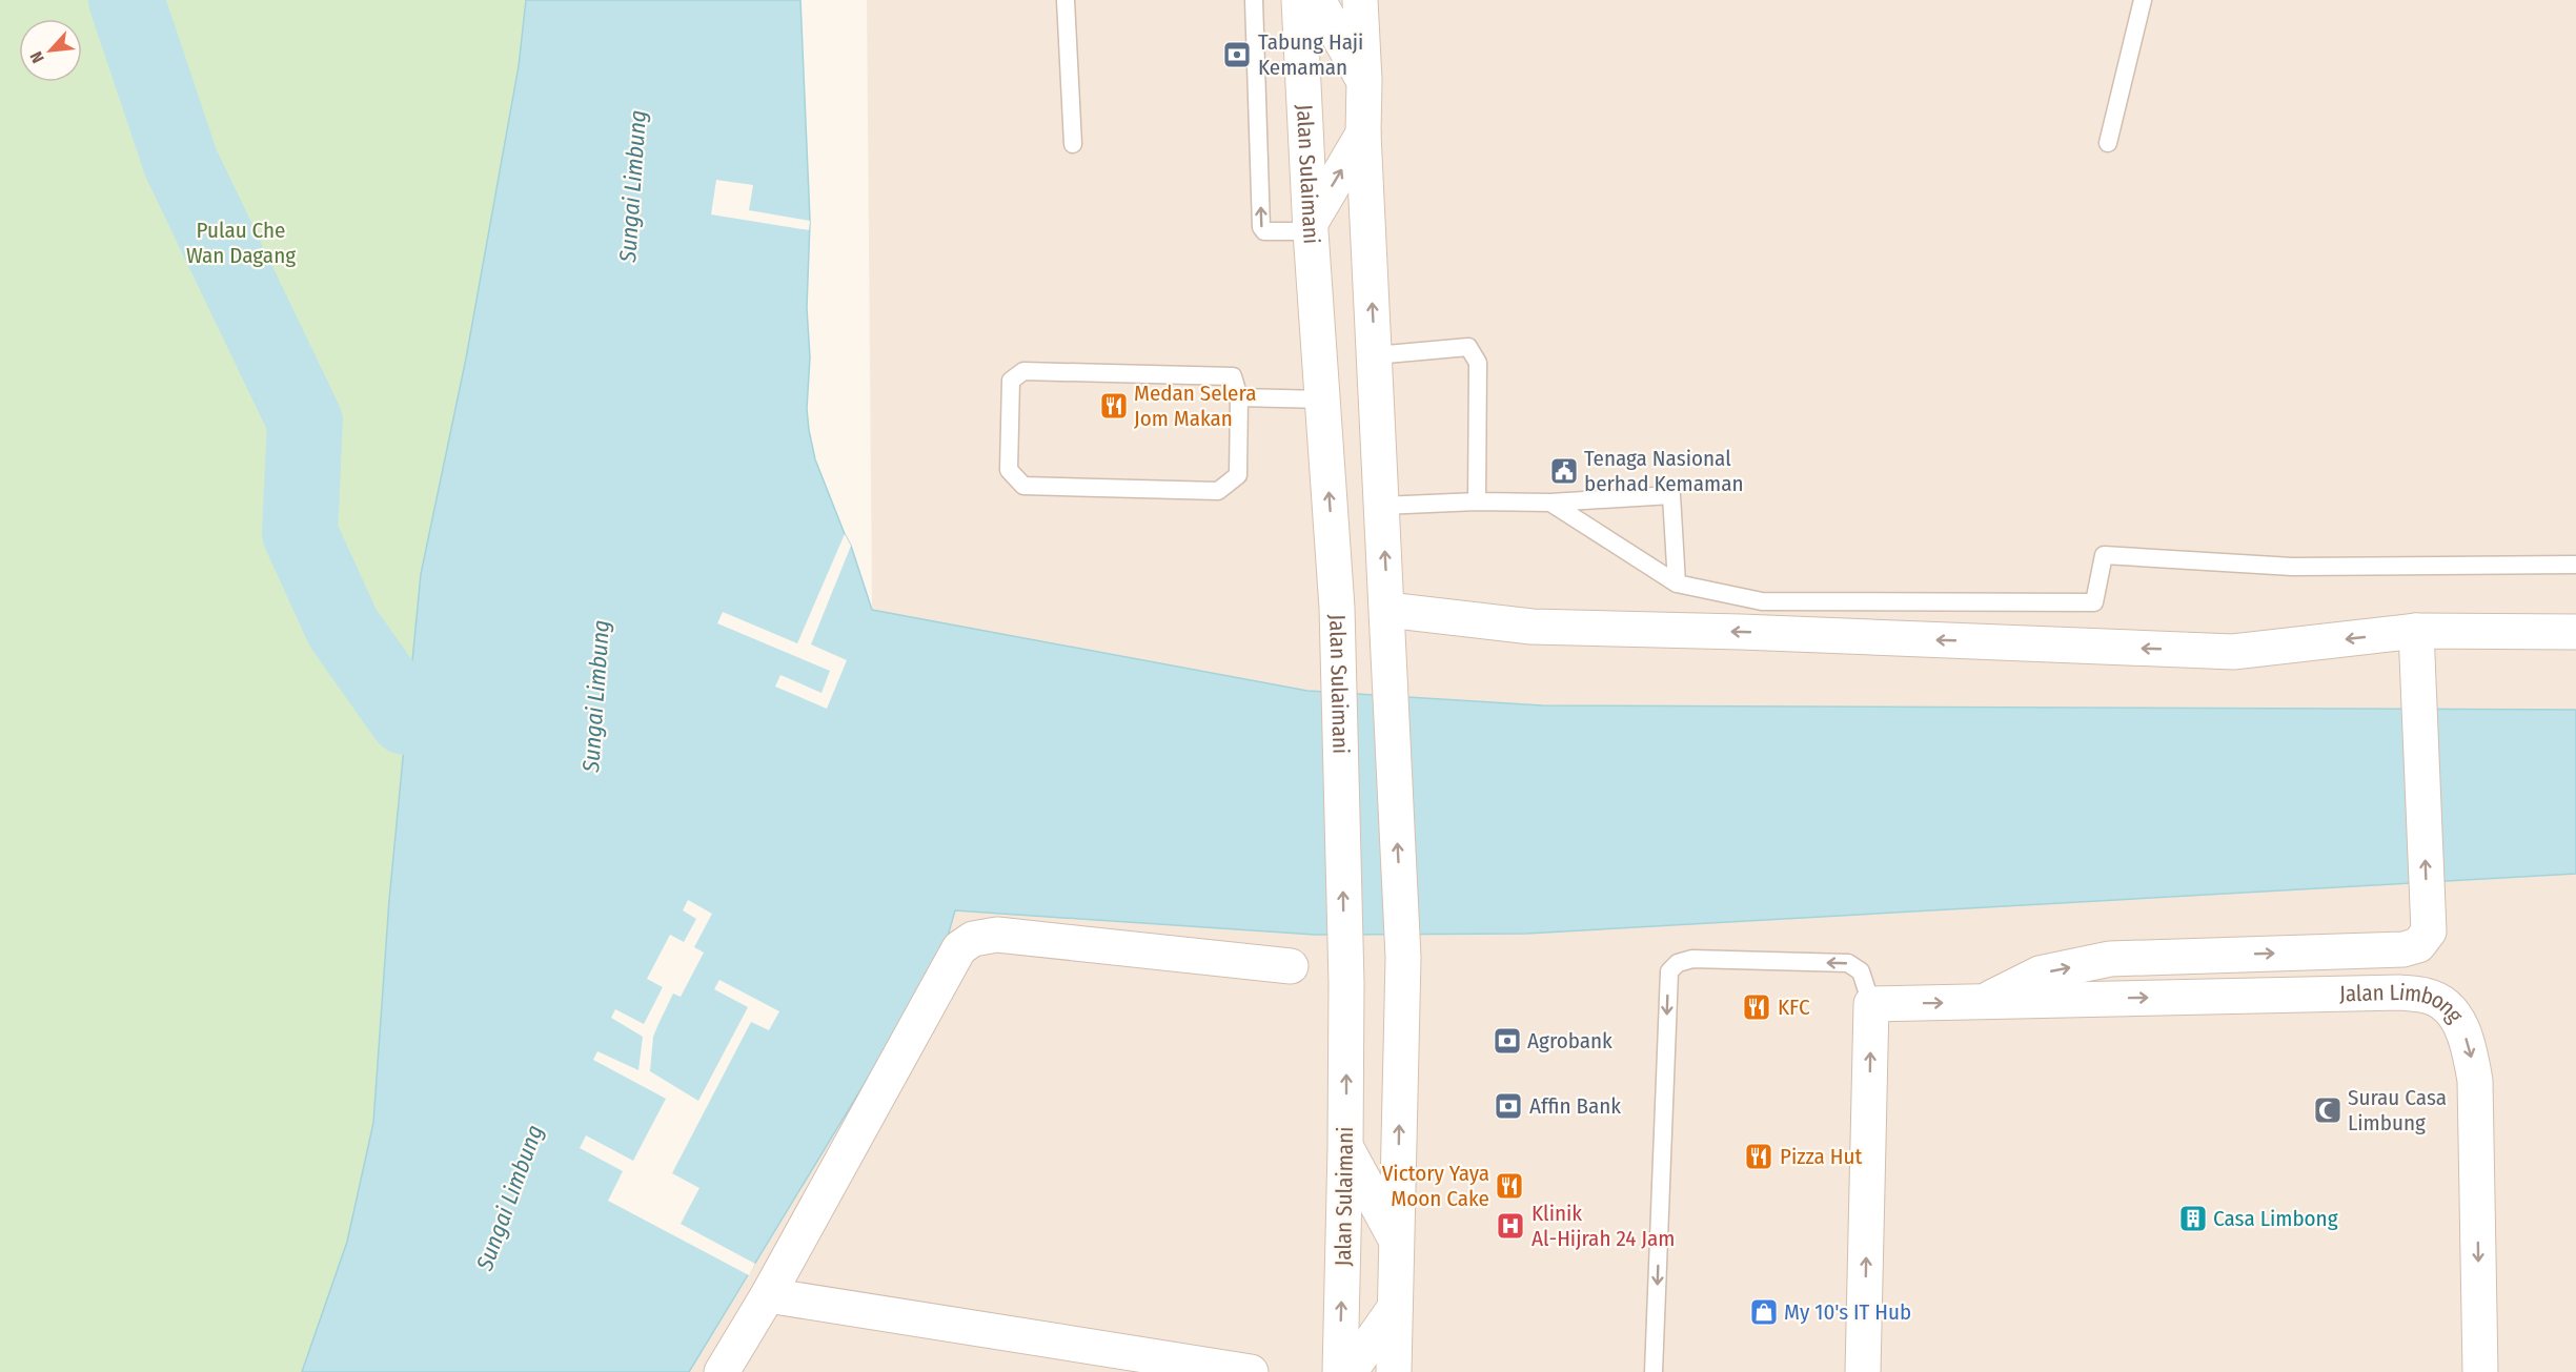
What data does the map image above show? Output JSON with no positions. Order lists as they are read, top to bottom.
{
  "streets": {
    "street": ["Jalan Sulaimani", "Jalan Limbong"]
  },
  "water": ["Sungai Limbung"],
  "parks": ["Pulau Che Wan Dagang"],
  "places": {
    "bank": ["Tabung Haji Kemaman", "Agrobank", "Affin Bank"],
    "restaurant": [
      "Medan Selera Jom Makan",
      "KFC",
      "Pizza Hut",
      "Victory Yaya Moon Cake"
    ],
    "public building": ["Tenaga Nasional berhad Kemaman"],
    "mosque": ["Surau Casa Limbung"],
    "building": ["Casa Limbong"],
    "hospital": ["Klinik Al-Hijrah 24 Jam"],
    "shop": ["My 10's IT Hub"]
  },
  "north": "bottom left"
}
